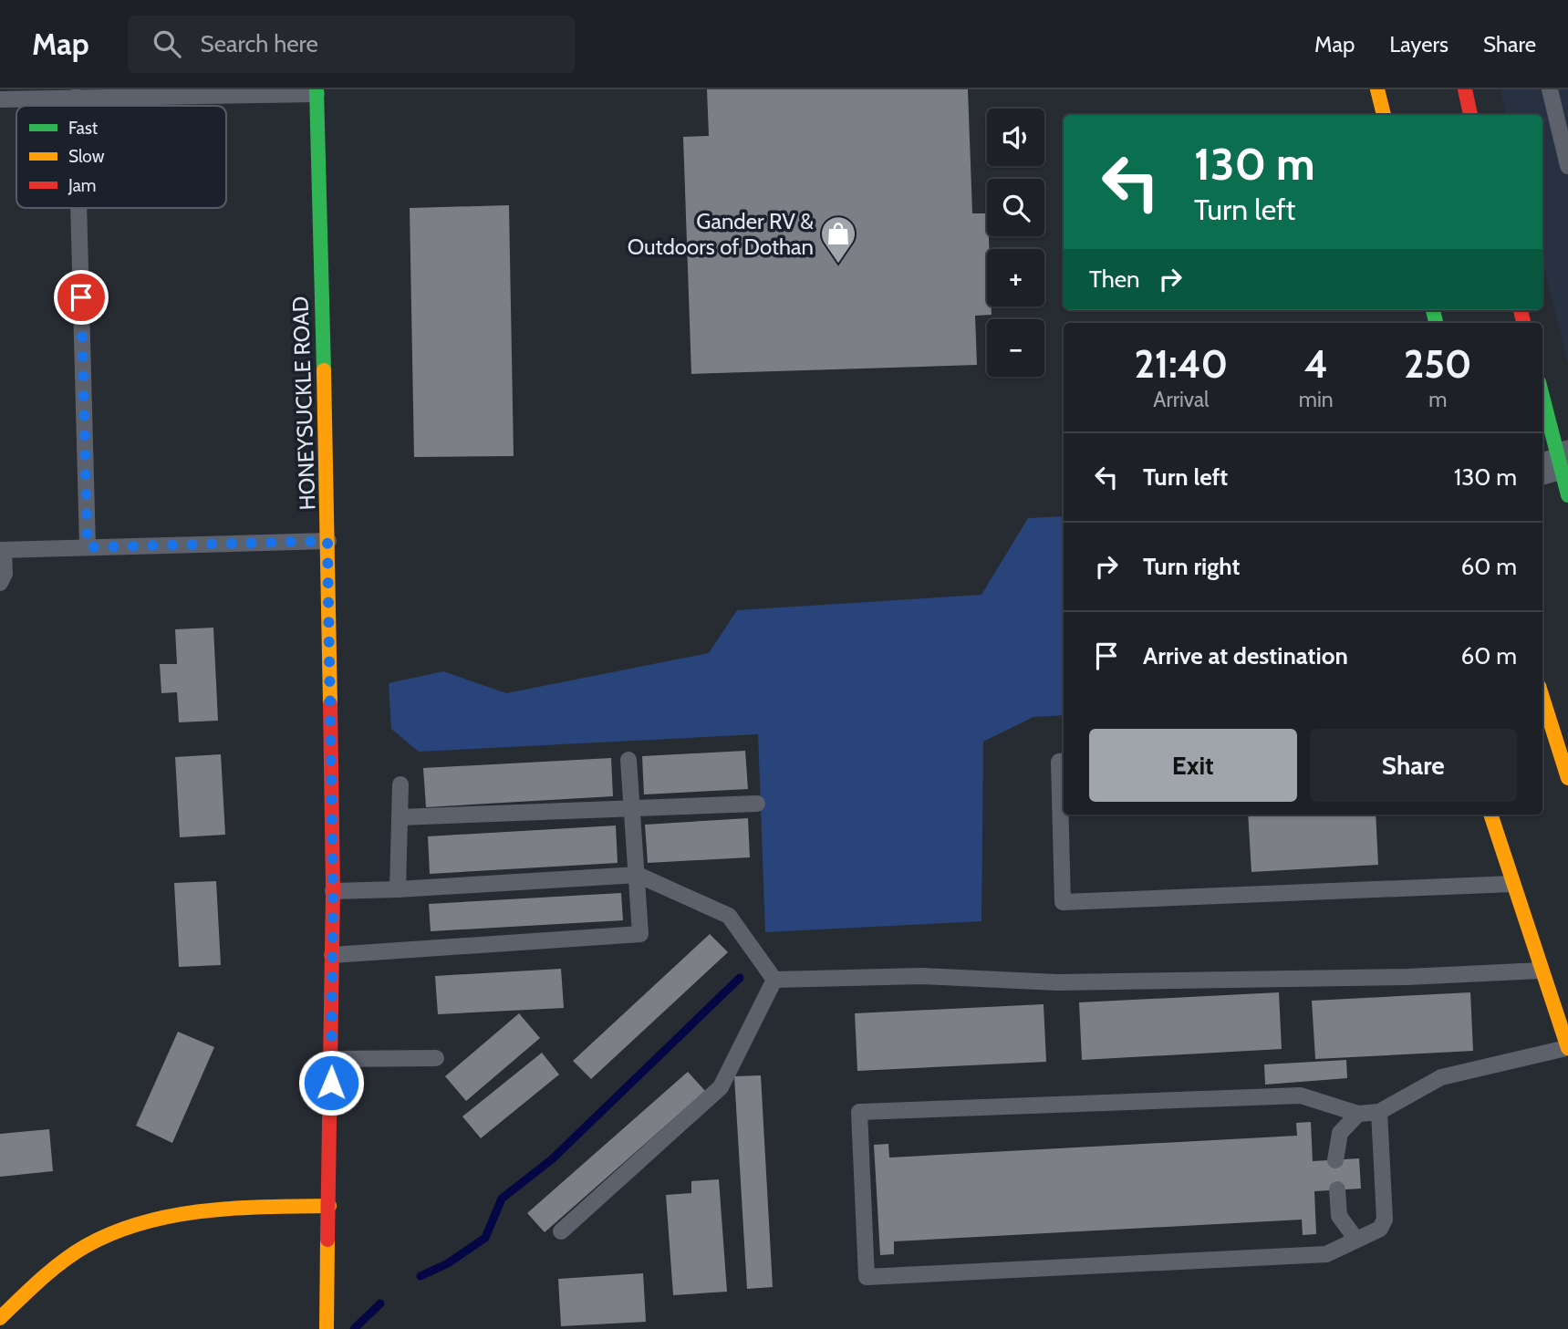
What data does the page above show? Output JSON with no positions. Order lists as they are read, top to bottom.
{
  "streets": {
    "main road": ["HONEYSUCKLE ROAD"]
  },
  "places": {
    "shop": ["Gander RV & Outdoors of Dothan"]
  },
  "legend": ["Fast", "Slow", "Jam"],
  "page": {
    "header": "Map",
    "search": "Search here",
    "nav": ["Map", "Layers", "Share"],
    "map_buttons": ["+", "−"],
    "turn": ["130 m", "Turn left"],
    "then": "Then",
    "eta": [
      "21:40",
      "Arrival",
      "4",
      "min",
      "250",
      "m"
    ],
    "list": [
      {
        "name": "Turn left",
        "value": "130 m"
      },
      {
        "name": "Turn right",
        "value": "60 m"
      },
      {
        "name": "Arrive at destination",
        "value": "60 m"
      }
    ],
    "buttons": ["Exit", "Share"]
  }
}
